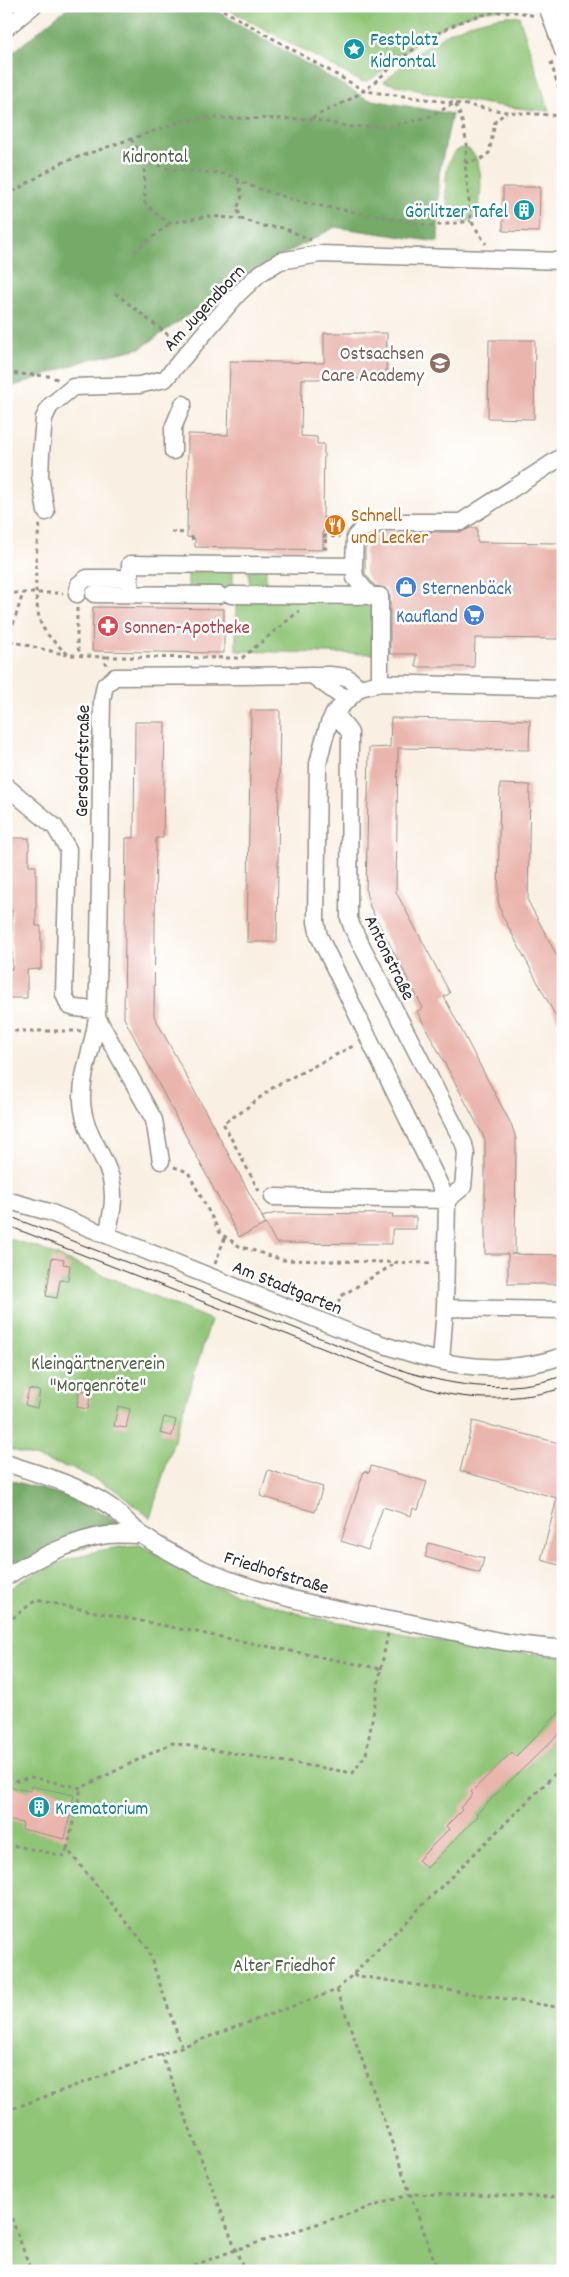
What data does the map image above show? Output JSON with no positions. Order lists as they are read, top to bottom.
{
  "streets": {
    "street": [
      "Am Jugendborn",
      "Gersdorfstraße",
      "Antonstraße",
      "Am Stadtgarten",
      "Friedhofstraße"
    ]
  },
  "crossings": [
    ["Gersdorfstraße", "Am Stadtgarten"]
  ],
  "parks": ["Kidrontal", "Kleingärtnerverein \"Morgenröte\"", "Alter Friedhof"],
  "places": {
    "place": ["Festplatz Kidrontal"],
    "building": ["Görlitzer Tafel", "Krematorium"],
    "school or university": ["Ostsachsen Care Academy"],
    "restaurant": ["Schnell und Lecker"],
    "shop": ["Sternenbäck"],
    "supermarket": ["Kaufland"],
    "pharmacy": ["Sonnen-Apotheke"]
  }
}
